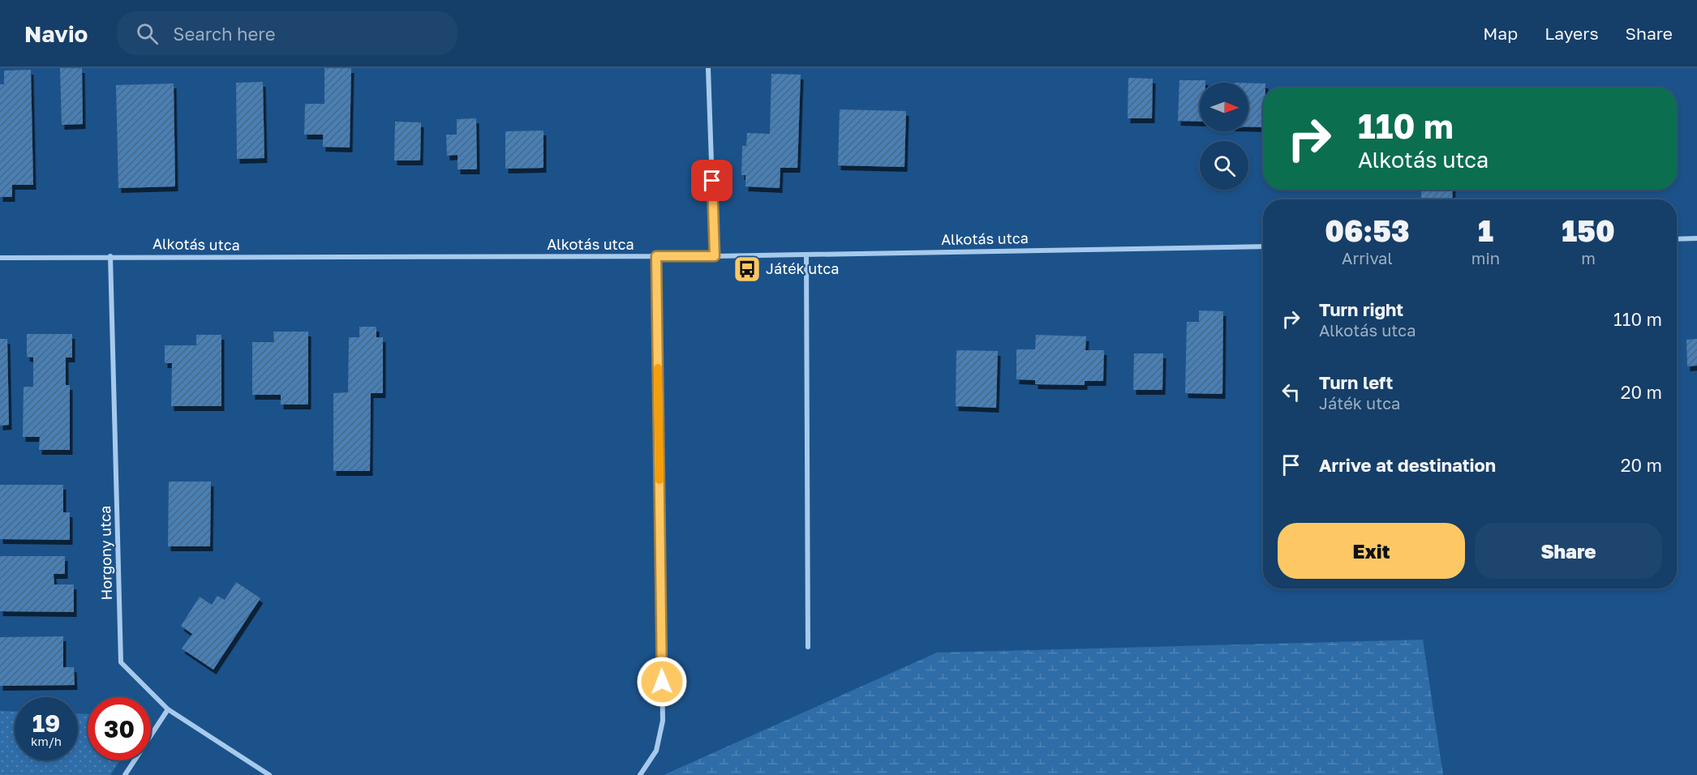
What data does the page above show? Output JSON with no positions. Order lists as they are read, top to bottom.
{
  "streets": {
    "street": ["Alkotás utca", "Horgony utca"]
  },
  "crossings": [
    ["Alkotás utca", "Horgony utca"]
  ],
  "places": {
    "bus stop": ["Játék utca"]
  },
  "north": "right",
  "page": {
    "header": "Navio",
    "search": "Search here",
    "nav": ["Map", "Layers", "Share"],
    "turn": ["110 m", "Alkotás utca"],
    "eta": [
      "06:53",
      "Arrival",
      "1",
      "min",
      "150",
      "m"
    ],
    "list": [
      {
        "name": "Turn right",
        "note": "Alkotás utca",
        "value": "110 m"
      },
      {
        "name": "Turn left",
        "note": "Játék utca",
        "value": "20 m"
      },
      {
        "name": "Arrive at destination",
        "value": "20 m"
      }
    ],
    "buttons": ["Exit", "Share"],
    "speed": "19 km/h",
    "limit": "30"
  }
}
